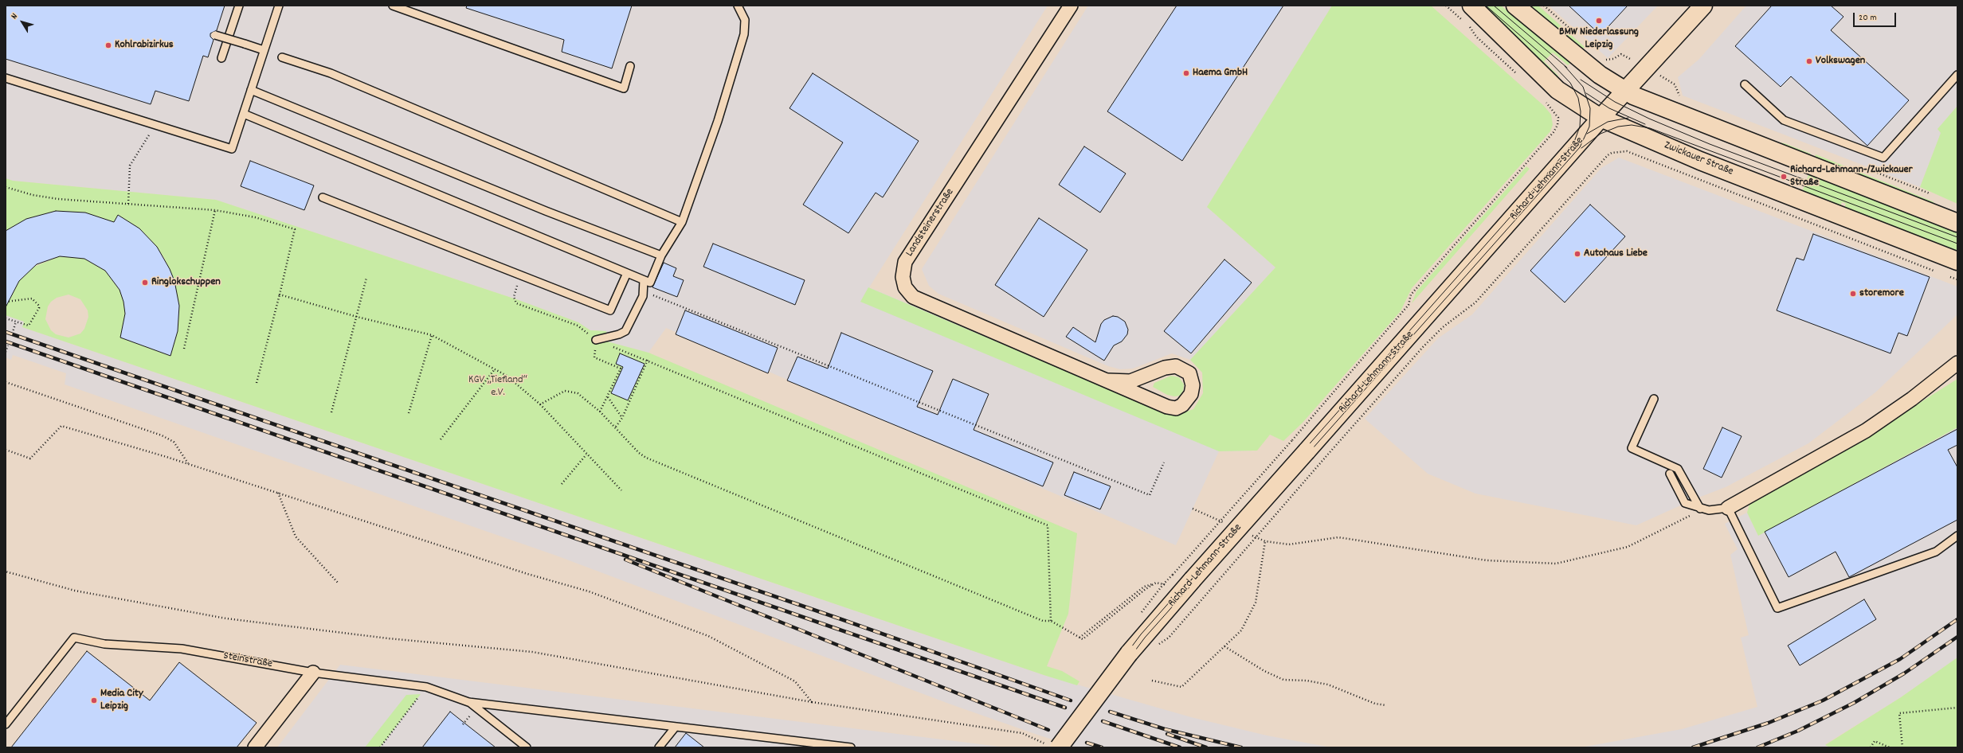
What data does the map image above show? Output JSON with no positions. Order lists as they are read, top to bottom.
{
  "streets": {
    "main road": ["Zwickauer Straße", "Richard-Lehmann-Straße"],
    "street": ["Landsteinerstraße"],
    "lane": ["Steinstraße"]
  },
  "crossings": [
    ["Zwickauer Straße", "Richard-Lehmann-Straße"]
  ],
  "parks": ["KGV „Tiefland“ e.V."],
  "places": [
    "BMW Niederlassung Leipzig",
    "Kohlrabizirkus",
    "Volkswagen",
    "Haema GmbH",
    "Richard-Lehmann-/Zwickauer Straße",
    "Autohaus Liebe",
    "Ringlokschuppen",
    "storemore",
    "Media City Leipzig"
  ],
  "scale_bar": "20 m",
  "north": "top left"
}
